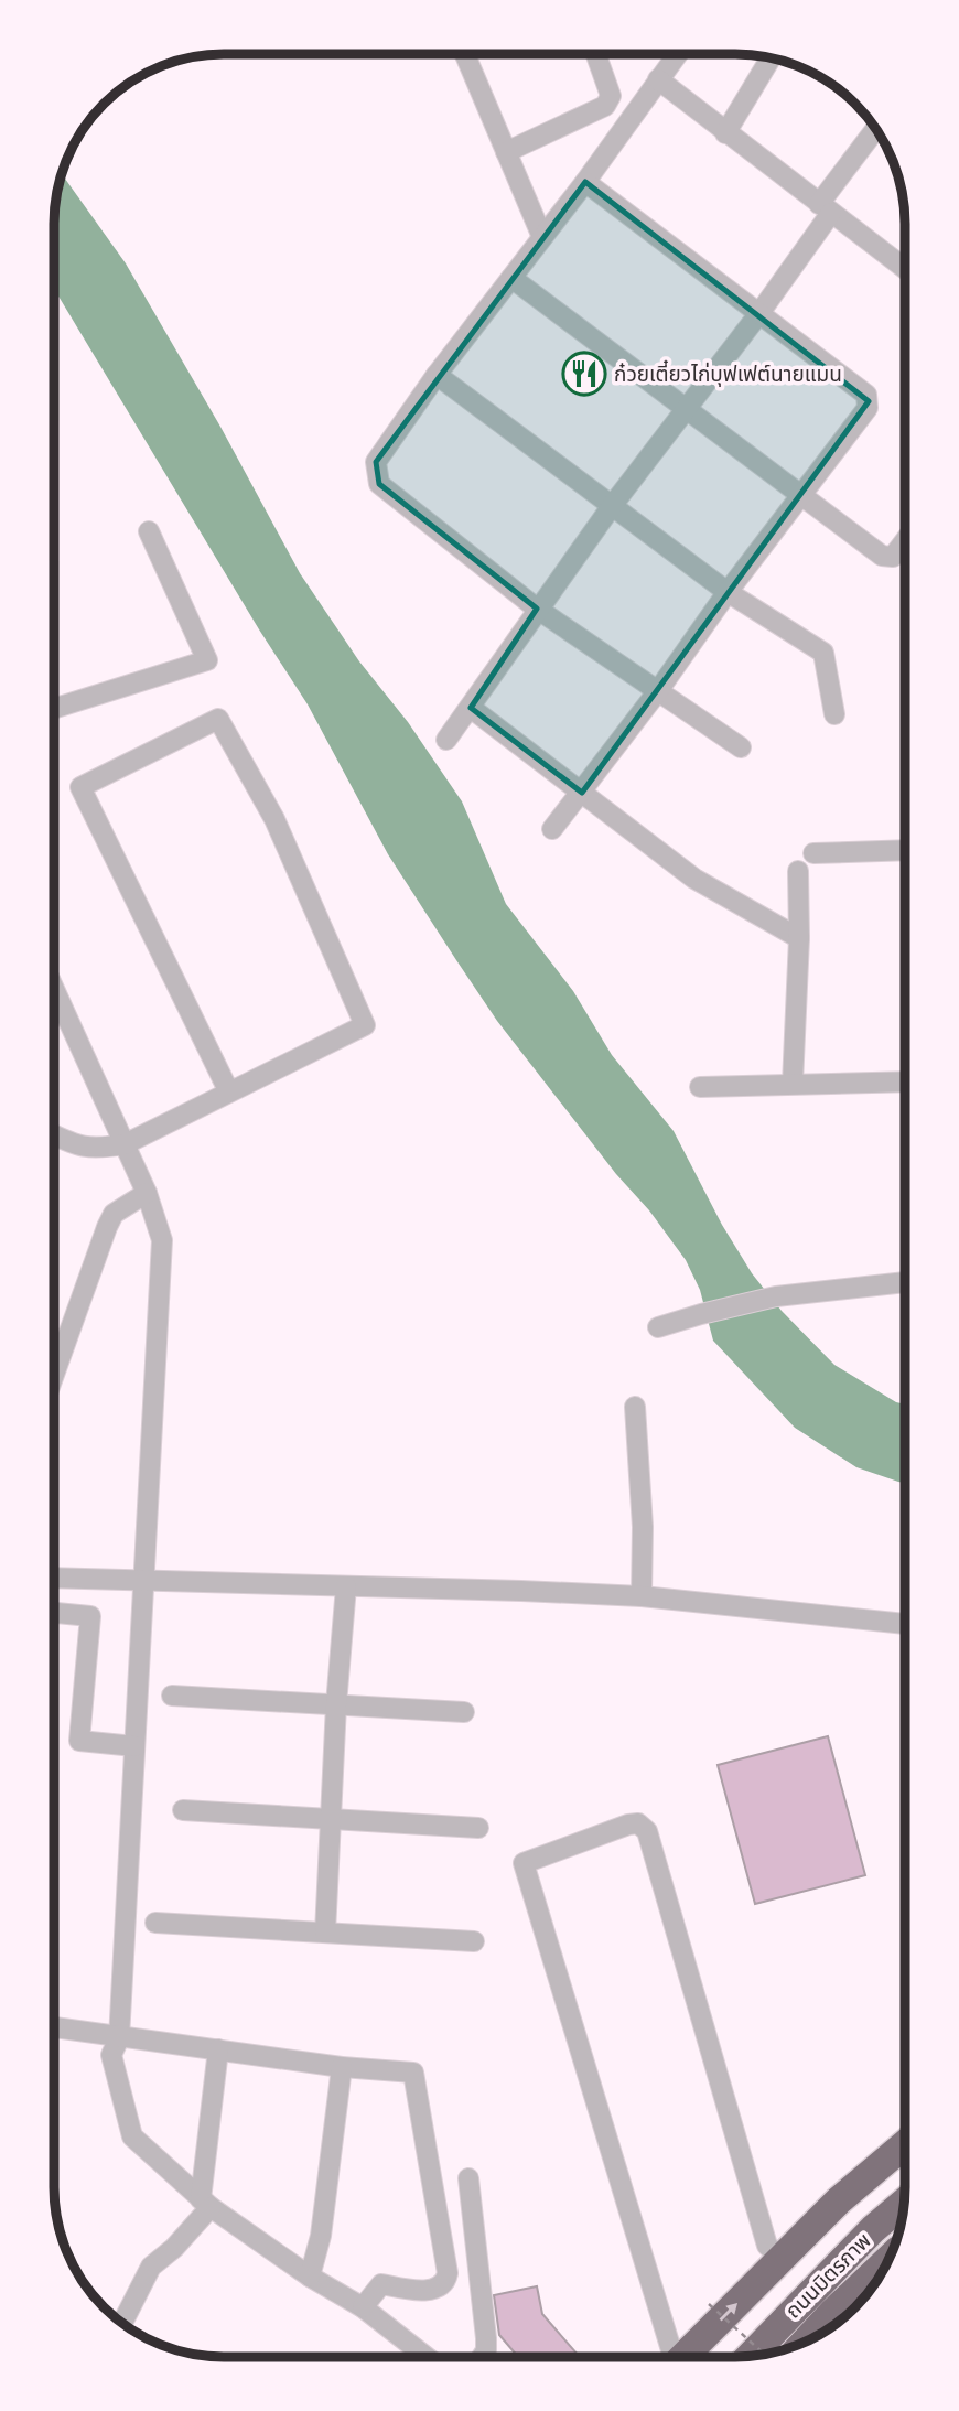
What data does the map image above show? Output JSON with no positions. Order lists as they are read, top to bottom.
{
  "streets": {
    "highway": ["ถนนมิตรภาพ"]
  },
  "places": {
    "restaurant": ["ก๋วยเตี๋ยวไก่บุฟเฟต์นายแมน"]
  }
}
